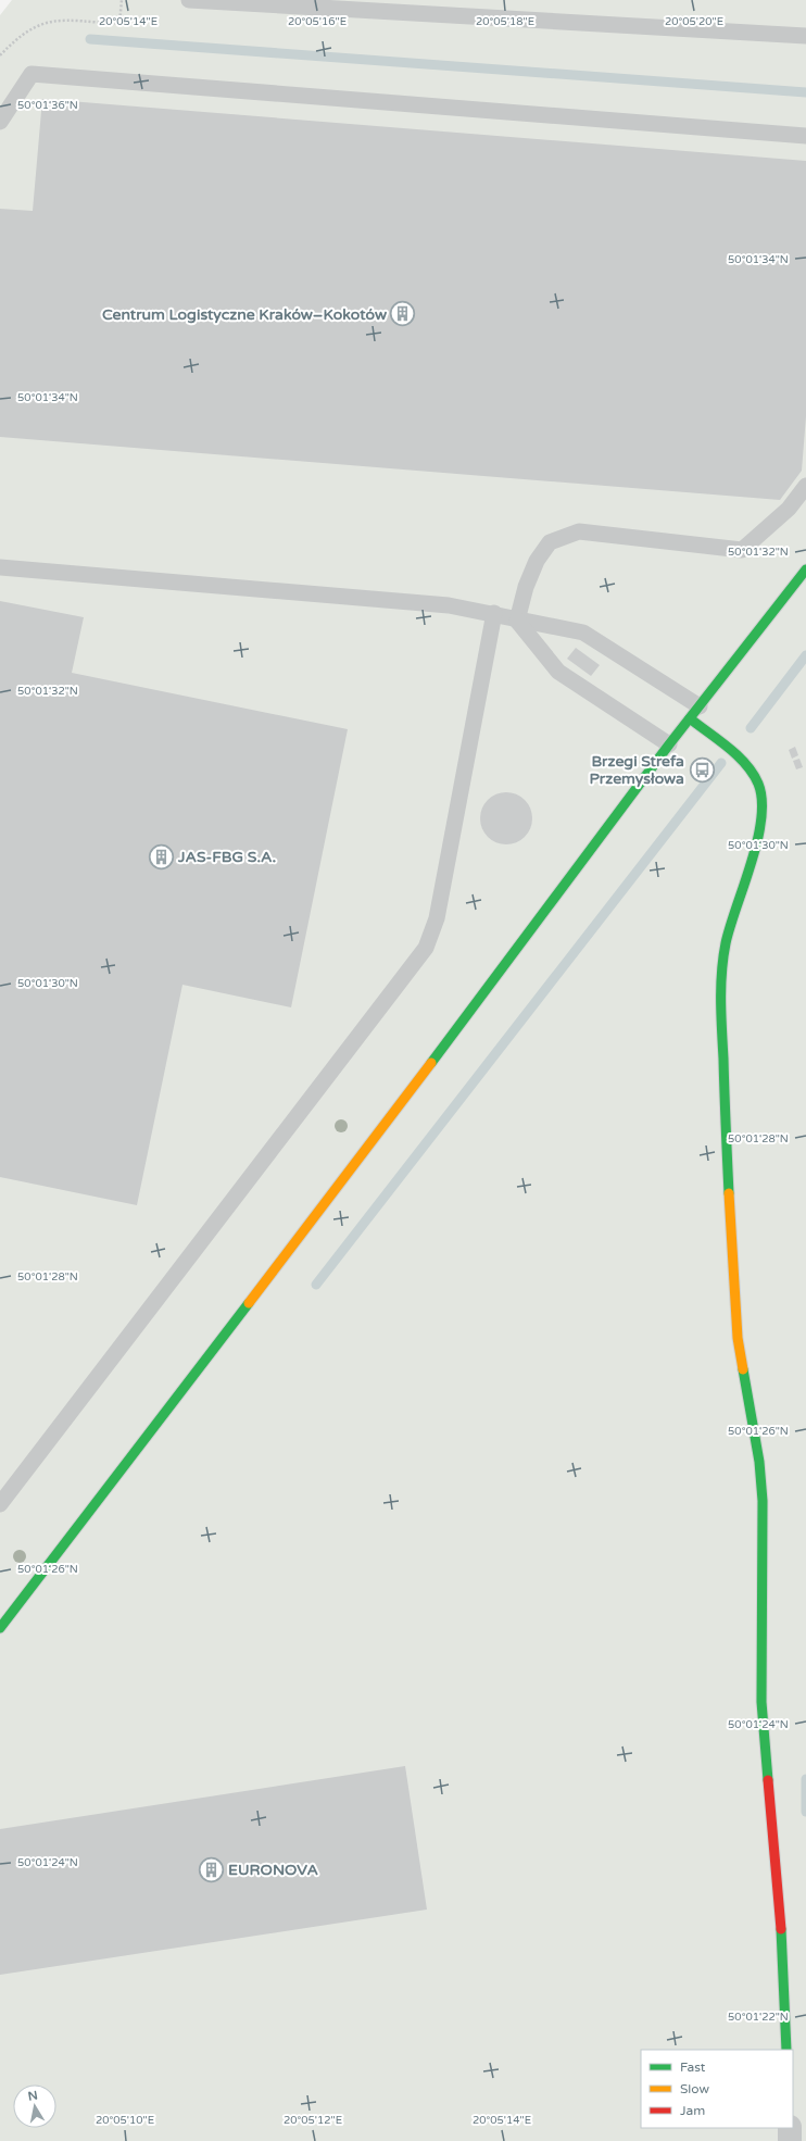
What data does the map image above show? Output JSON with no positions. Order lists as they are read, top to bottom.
{
  "places": {
    "building": ["Centrum Logistyczne Kraków–Kokotów", "JAS-FBG S.A.", "EURONOVA"],
    "bus stop": ["Brzegi Strefa Przemysłowa"]
  },
  "legend": ["Fast", "Slow", "Jam"],
  "north": "top",
  "coordinates": [
    "20°05'14\"E",
    "20°05'16\"E",
    "20°05'18\"E",
    "20°05'20\"E",
    "50°01'36\"N",
    "50°01'34\"N",
    "50°01'32\"N",
    "50°01'30\"N",
    "50°01'28\"N",
    "50°01'26\"N",
    "50°01'24\"N",
    "50°01'22\"N",
    "20°05'10\"E",
    "20°05'12\"E"
  ]
}
